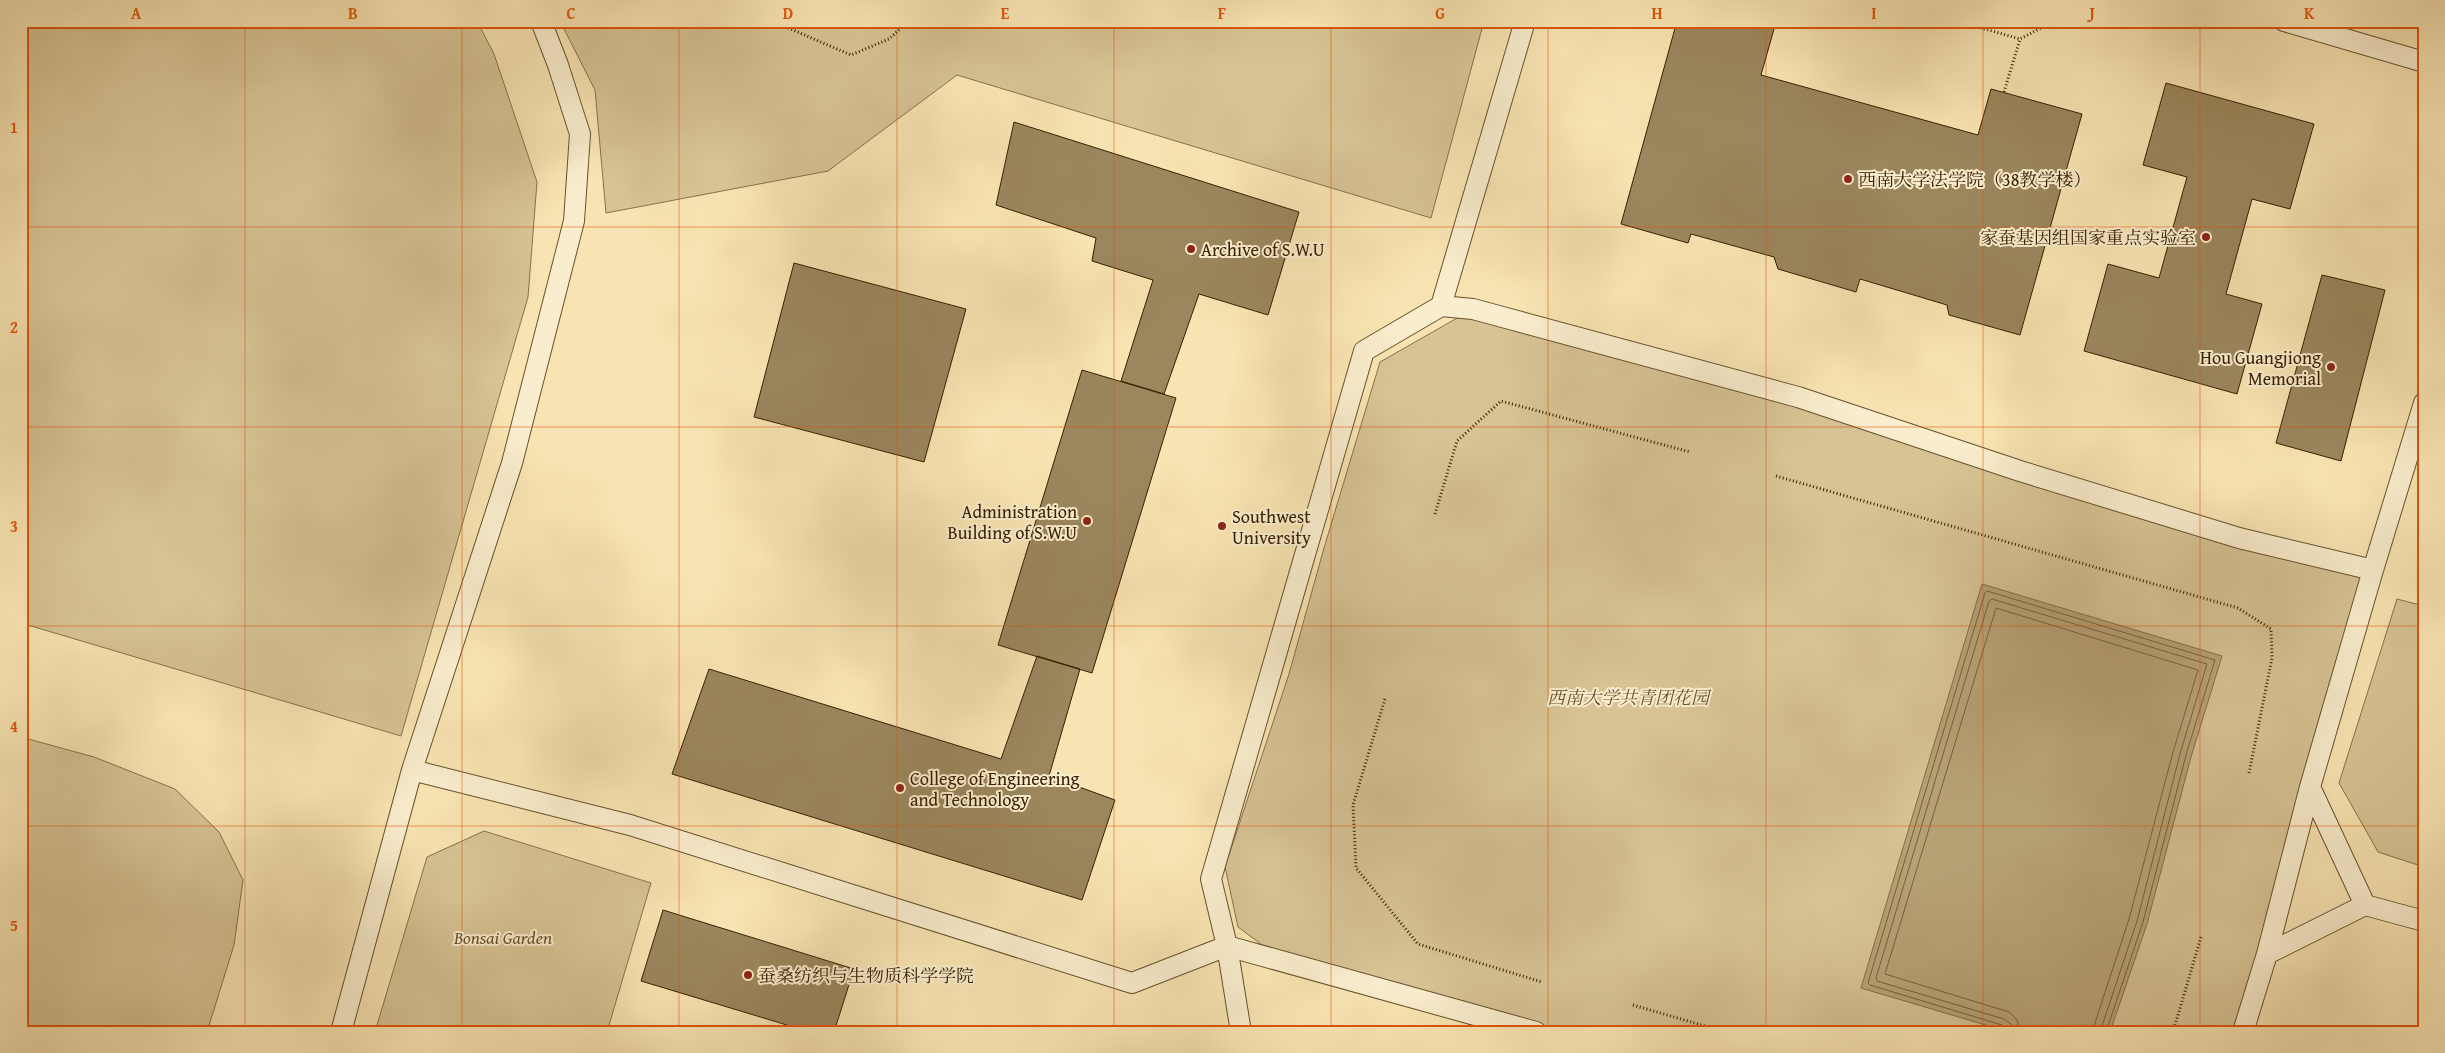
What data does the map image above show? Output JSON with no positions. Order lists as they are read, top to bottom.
{
  "parks": ["西南大学共青团花园", "Bonsai Garden"],
  "places": [
    "西南大学法学院（38教学楼）",
    "家蚕基因组国家重点实验室",
    "Archive of S.W.U",
    "Hou Guangjiong Memorial",
    "Administration Building of S.W.U",
    "Southwest University",
    "College of Engineering and Technology",
    "蚕桑纺织与生物质科学学院"
  ],
  "grid": {
    "columns": [
      "A",
      "B",
      "C",
      "D",
      "E",
      "F",
      "G",
      "H",
      "I",
      "J",
      "K"
    ],
    "rows": [
      "1",
      "2",
      "3",
      "4",
      "5"
    ]
  }
}
